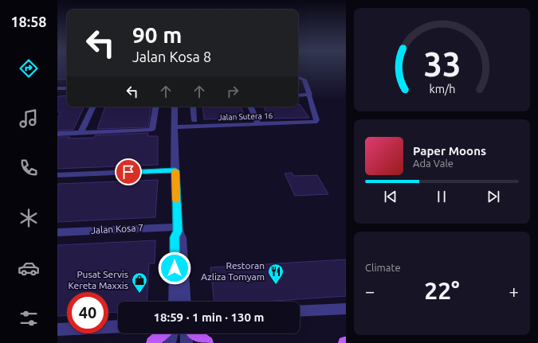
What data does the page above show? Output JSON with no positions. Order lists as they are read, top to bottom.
{
  "streets": {
    "street": ["Jalan Sutera 16", "Jalan Kosa 7"]
  },
  "places": {
    "restaurant": ["Restoran Azliza Tomyam"],
    "shop": ["Pusat Servis Kereta Maxxis"]
  },
  "page": {
    "tabs": "18:58",
    "turn": ["90 m", "Jalan Kosa 8"],
    "song": ["Paper Moons", "Ada Vale"],
    "tile": "Climate",
    "heat": ["−", "22°", "+"],
    "limit": "40",
    "trip": "18:59 · 1 min · 130 m",
    "gauge": ["33", "km/h"]
  }
}
